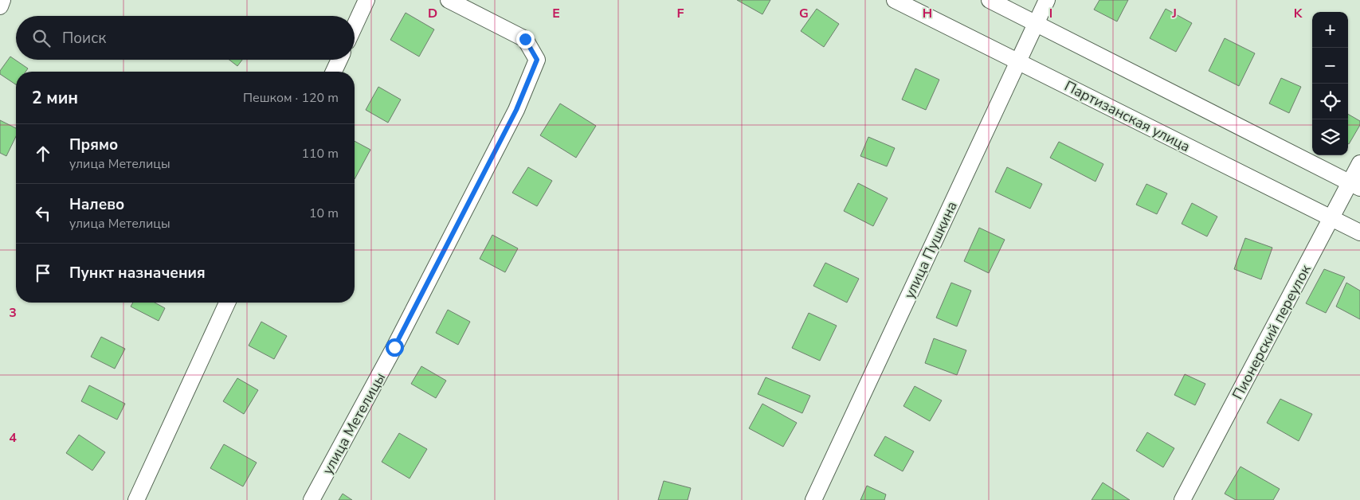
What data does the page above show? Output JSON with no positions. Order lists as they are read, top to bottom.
{
  "streets": {
    "street": [
      "Партизанская улица",
      "улица Пушкина",
      "Пионерский переулок",
      "улица Метелицы"
    ]
  },
  "crossings": [
    ["Партизанская улица", "улица Пушкина"],
    ["Партизанская улица", "Пионерский переулок"]
  ],
  "page": {
    "map_buttons": ["+", "−"],
    "search": "Поиск",
    "heading": ["2 мин", "Пешком · 120 m"],
    "list": [
      ["Прямо", "улица Метелицы", "110 m"],
      ["Налево", "улица Метелицы", "10 m"],
      "Пункт назначения"
    ]
  },
  "grid": {
    "columns": [
      "D",
      "E",
      "F",
      "G",
      "H",
      "I",
      "J",
      "K"
    ],
    "rows": ["3", "4"]
  }
}
